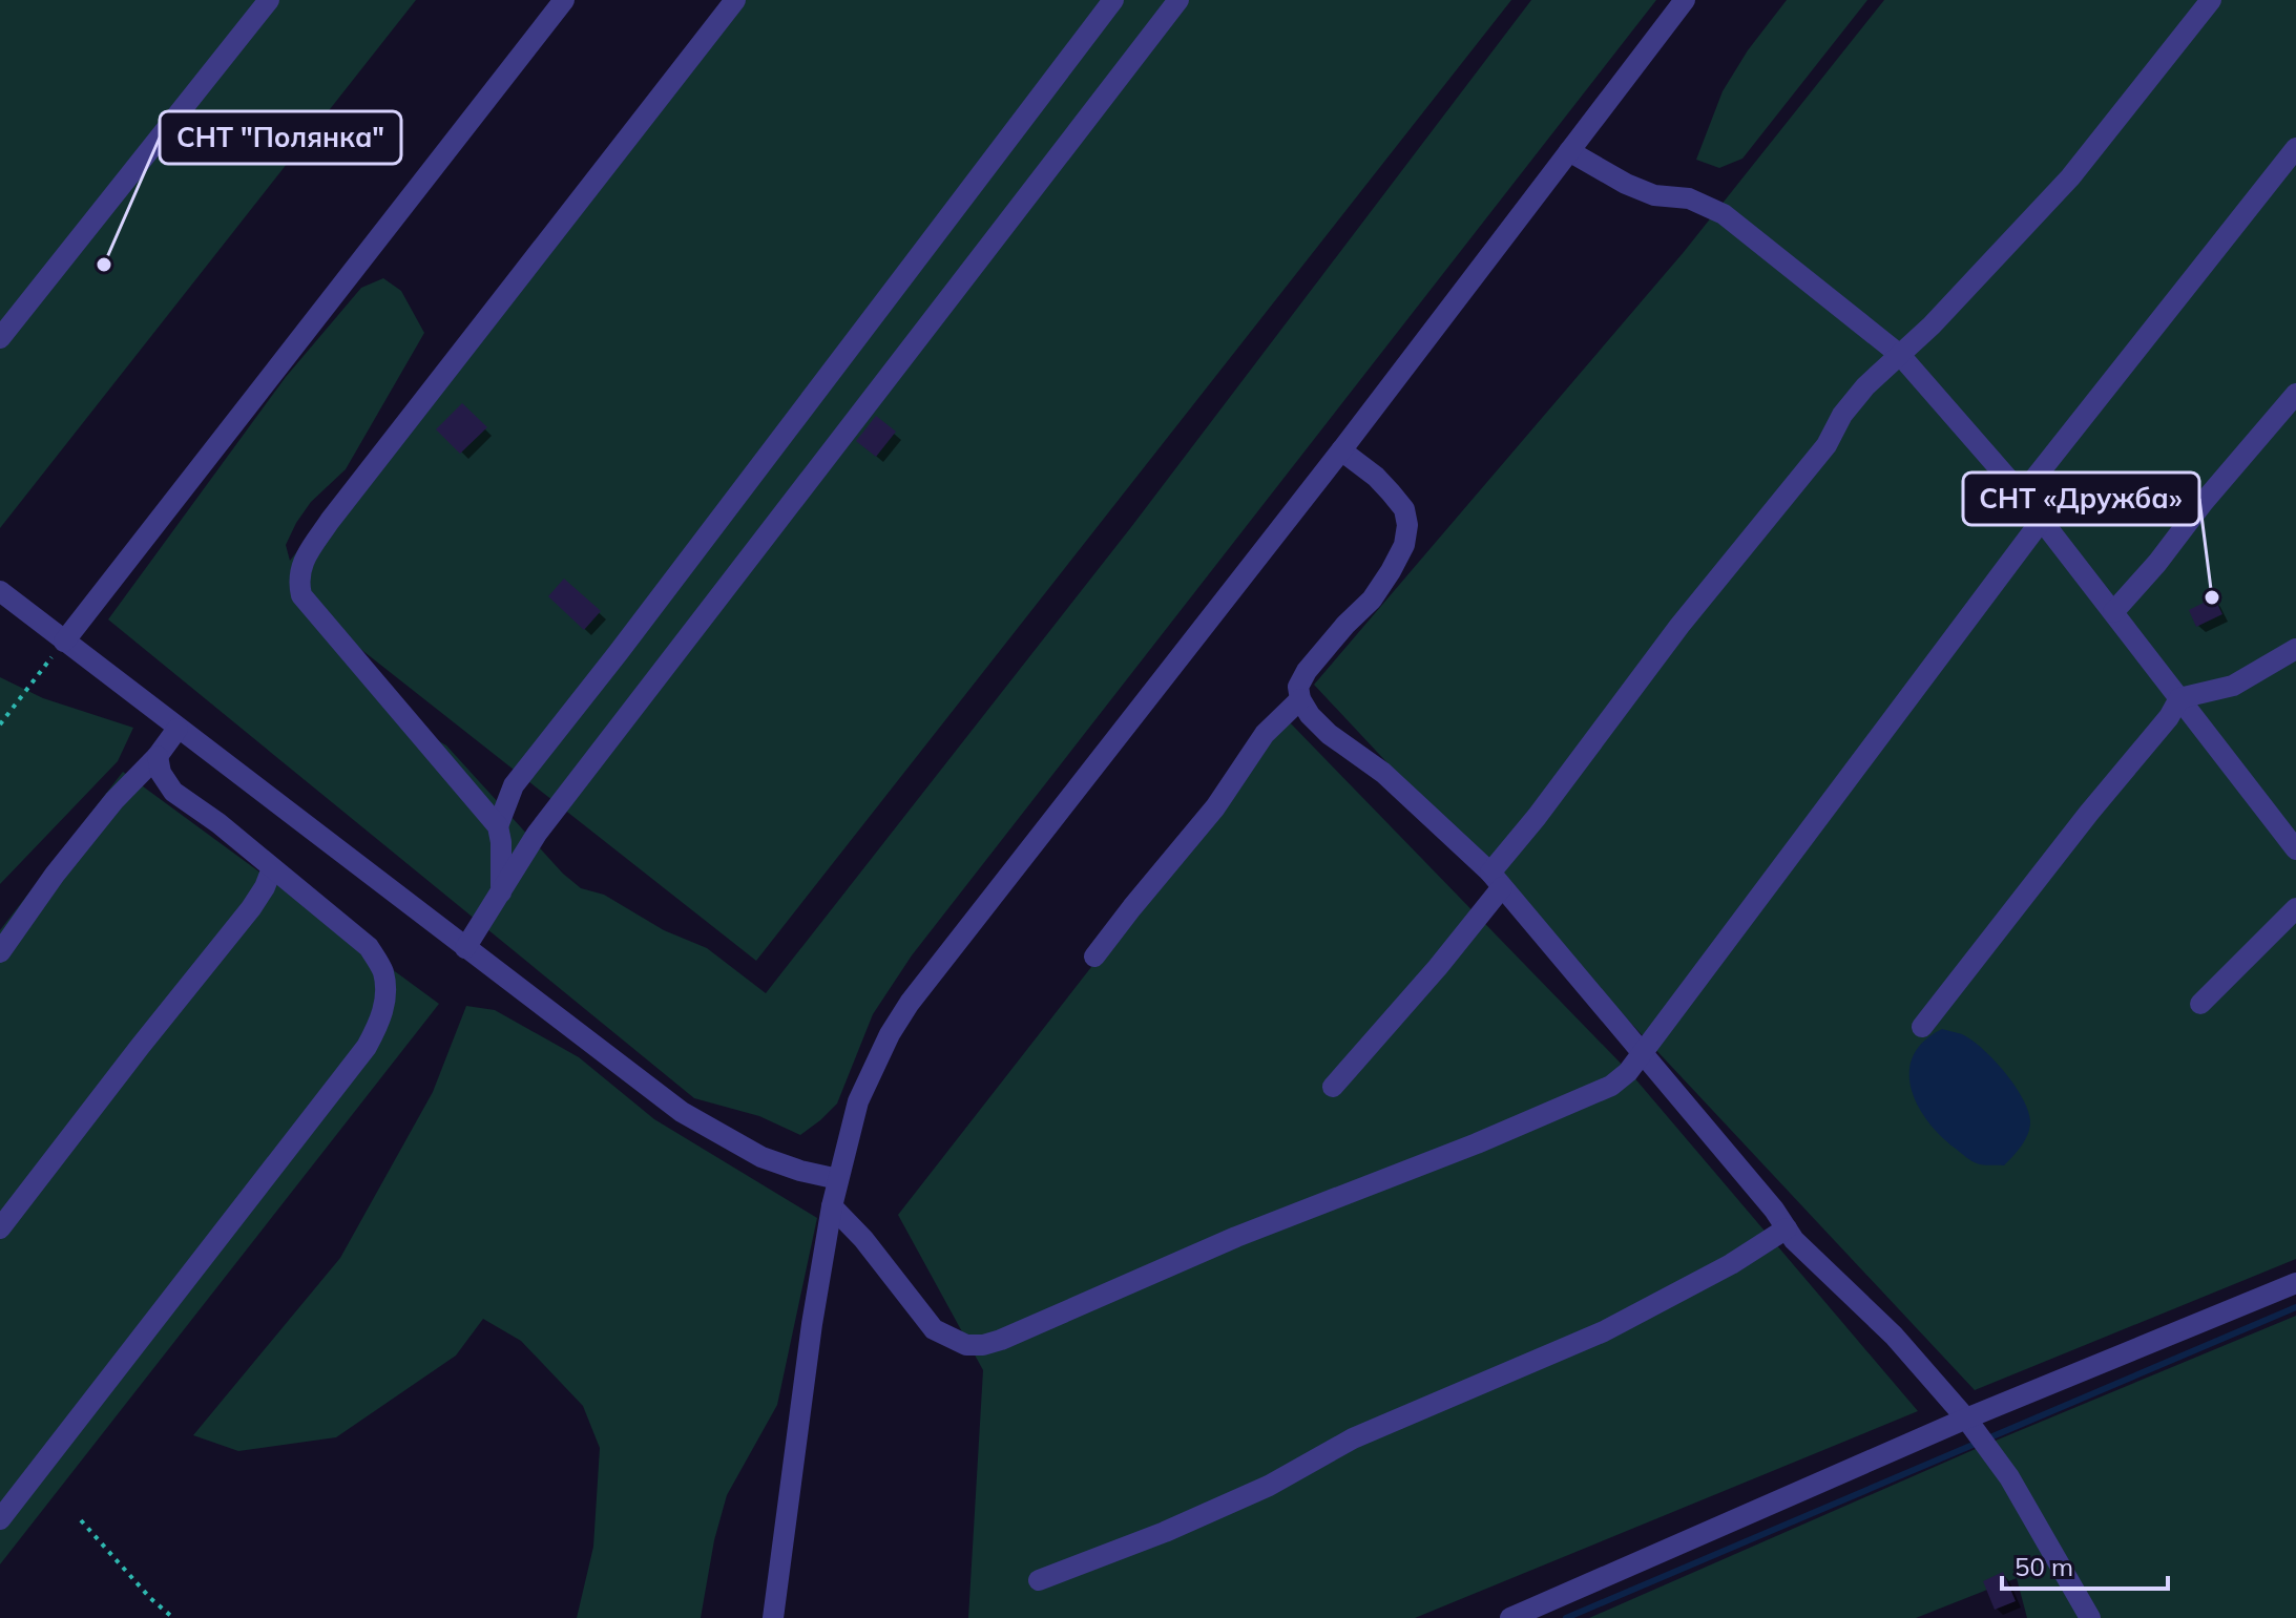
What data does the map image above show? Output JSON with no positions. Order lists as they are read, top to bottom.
{
  "places": ["СНТ \"Полянка\"", "СНТ «Дружба»"],
  "scale_bar": "50 m"
}
